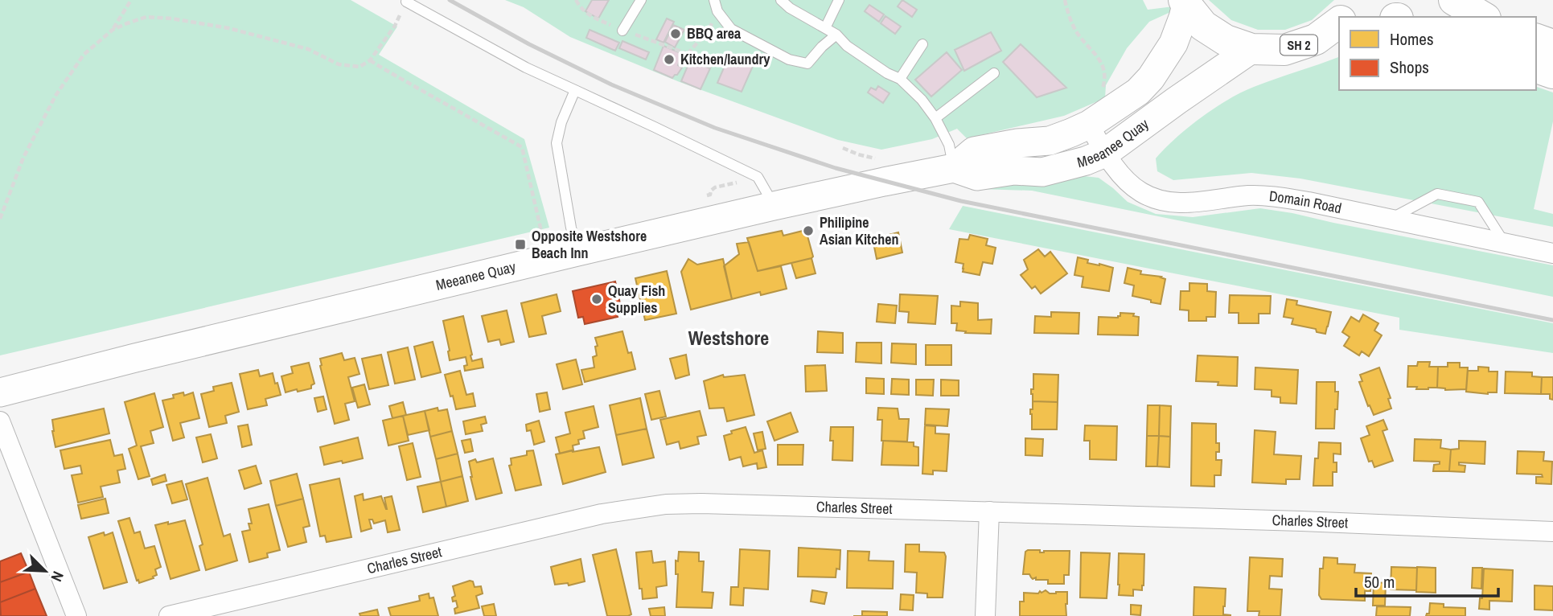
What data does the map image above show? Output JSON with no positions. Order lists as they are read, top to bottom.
{
  "streets": {
    "highway": ["SH 2"],
    "main road": ["Meeanee Quay"],
    "street": ["Domain Road", "Charles Street"]
  },
  "crossings": [
    ["SH 2", "Meeanee Quay"],
    ["Meeanee Quay", "Domain Road"]
  ],
  "districts": ["Westshore"],
  "places": {
    "other": [
      "BBQ area",
      "Kitchen/laundry",
      "Philipine Asian Kitchen",
      "Quay Fish Supplies"
    ],
    "transit": ["Opposite Westshore Beach Inn"]
  },
  "legend": ["Homes", "Shops"],
  "scale_bar": "50 m",
  "north": "bottom right"
}
